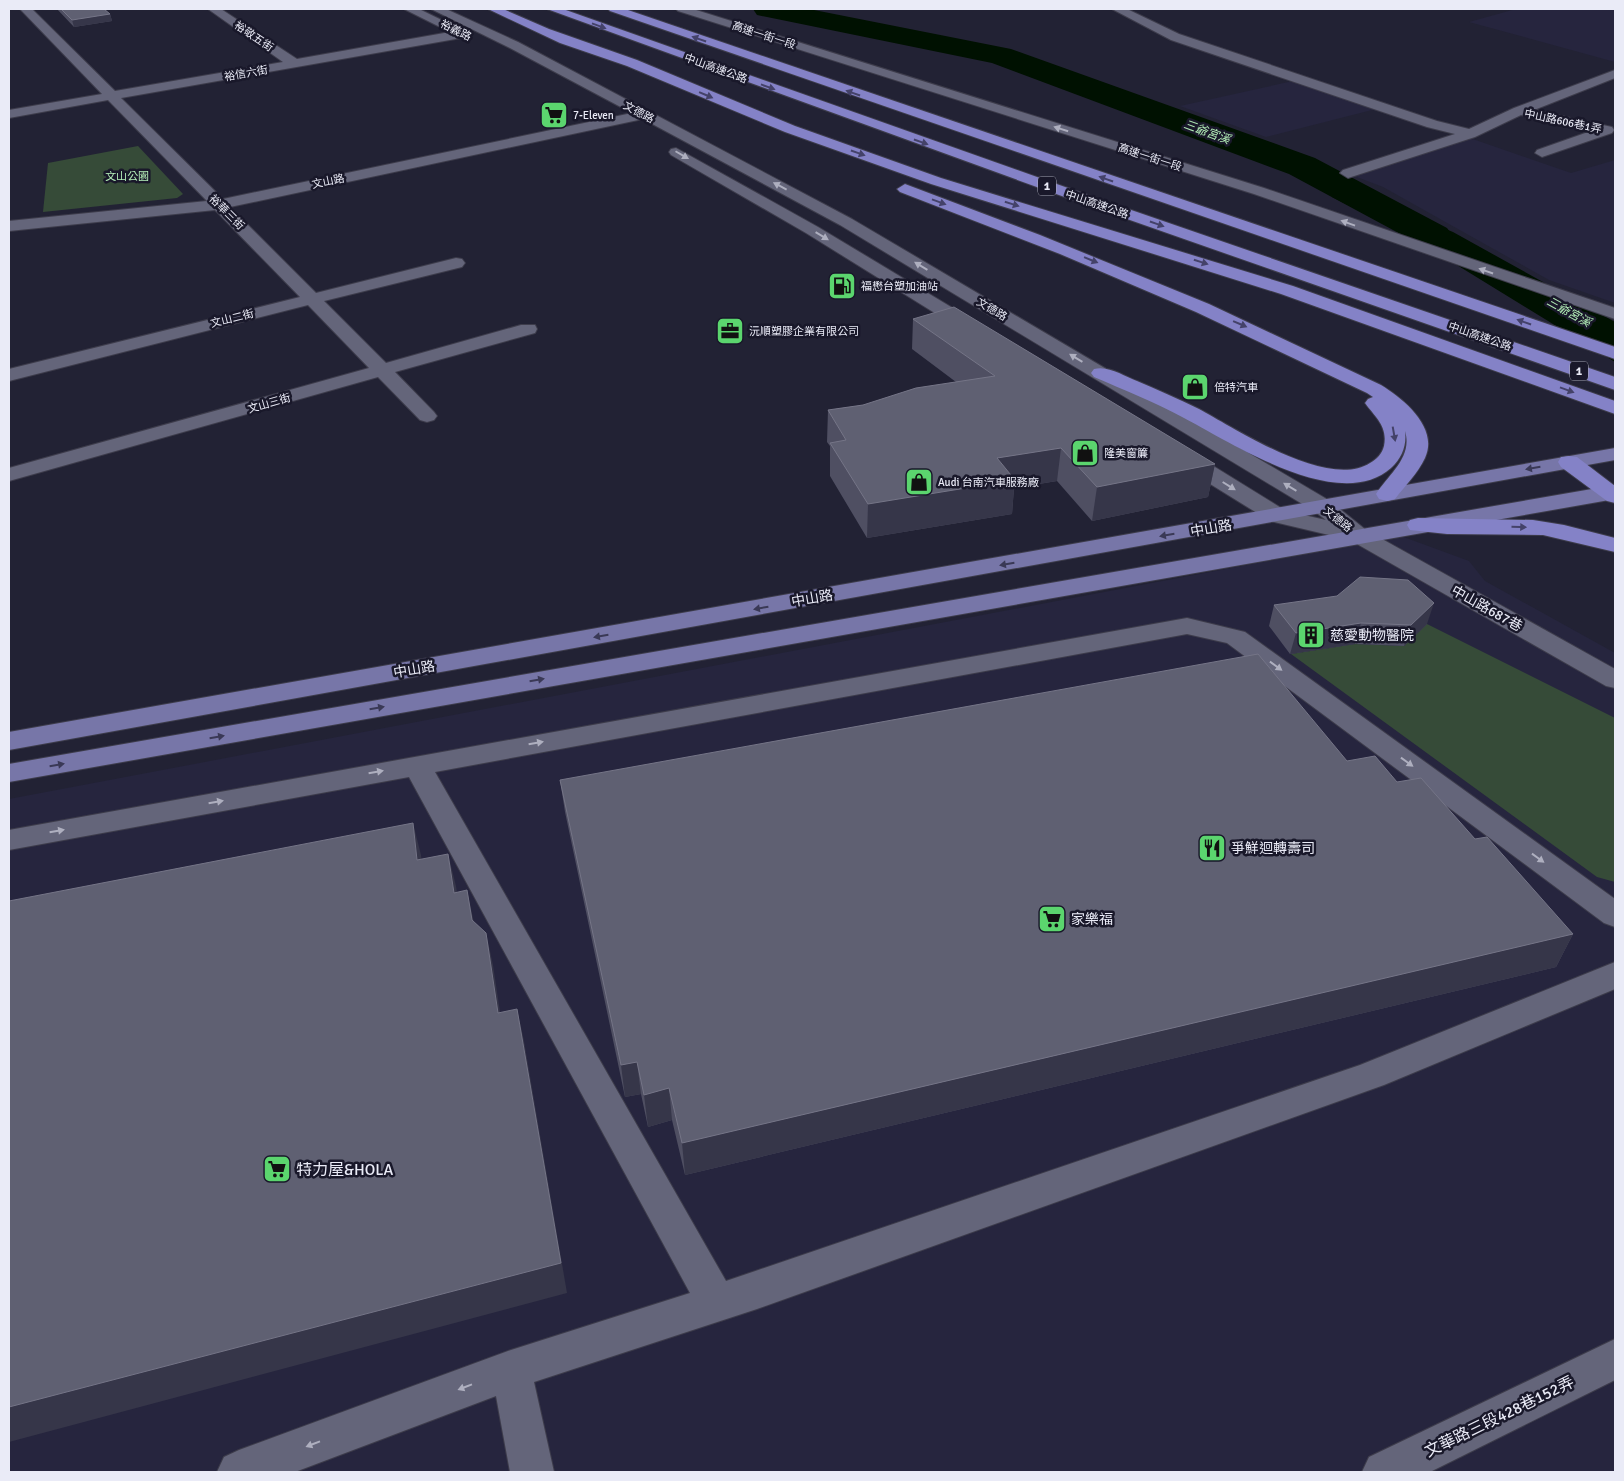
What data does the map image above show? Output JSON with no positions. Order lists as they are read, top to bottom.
{
  "streets": {
    "highway": ["中山高速公路", "1"],
    "main road": ["中山路"],
    "street": [
      "裕義路",
      "高速一街一段",
      "裕敬五街",
      "裕信六街",
      "文德路",
      "中山路606巷1弄",
      "文山路",
      "裕華三街",
      "文山二街",
      "文山三街",
      "中山路687巷",
      "文華路三段428巷152弄"
    ]
  },
  "crossings": [
    ["裕義路", "裕信六街"],
    ["裕義路", "文德路"],
    ["裕敬五街", "裕信六街"],
    ["裕信六街", "裕華三街"],
    ["文德路", "文山路"],
    ["文德路", "中山路"],
    ["文德路", "中山路687巷"],
    ["文山路", "裕華三街"],
    ["裕華三街", "文山二街"],
    ["裕華三街", "文山三街"]
  ],
  "water": ["三爺宮溪"],
  "parks": ["文山公園"],
  "places": {
    "supermarket": ["7-Eleven", "家樂福", "特力屋&HOLA"],
    "fuel station": ["福懋台塑加油站"],
    "office": ["沅順塑膠企業有限公司"],
    "shop": ["倍特汽車", "隆美窗簾", "Audi 台南汽車服務廠"],
    "building": ["慈愛動物醫院"],
    "restaurant": ["爭鮮迴轉壽司"]
  }
}
